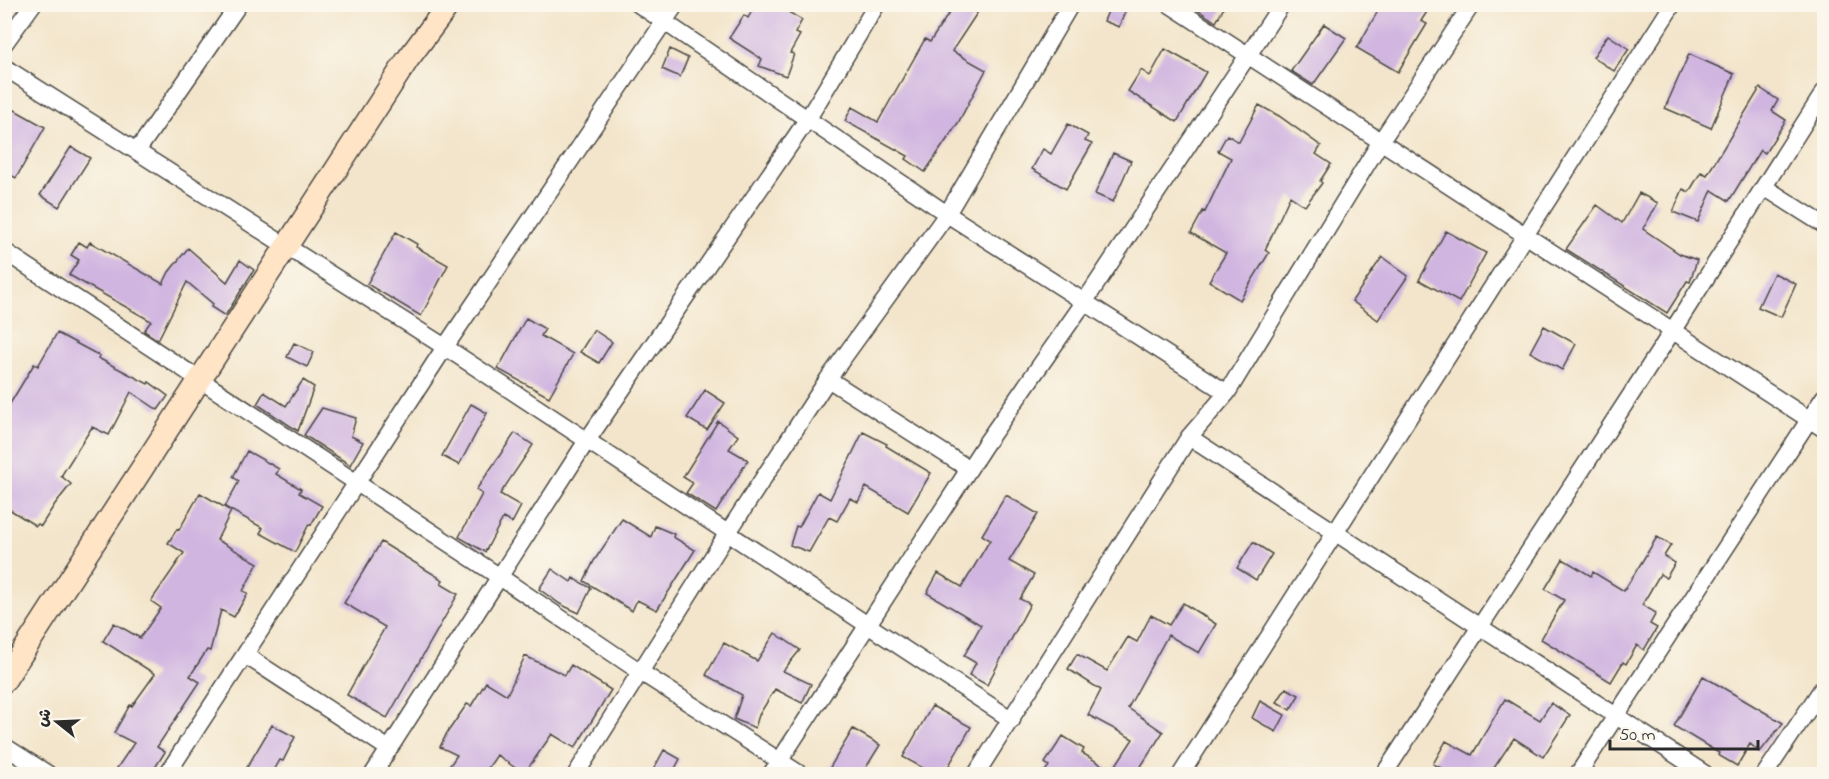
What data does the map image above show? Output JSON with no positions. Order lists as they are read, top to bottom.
{
  "scale_bar": "50 m",
  "north": "left"
}
